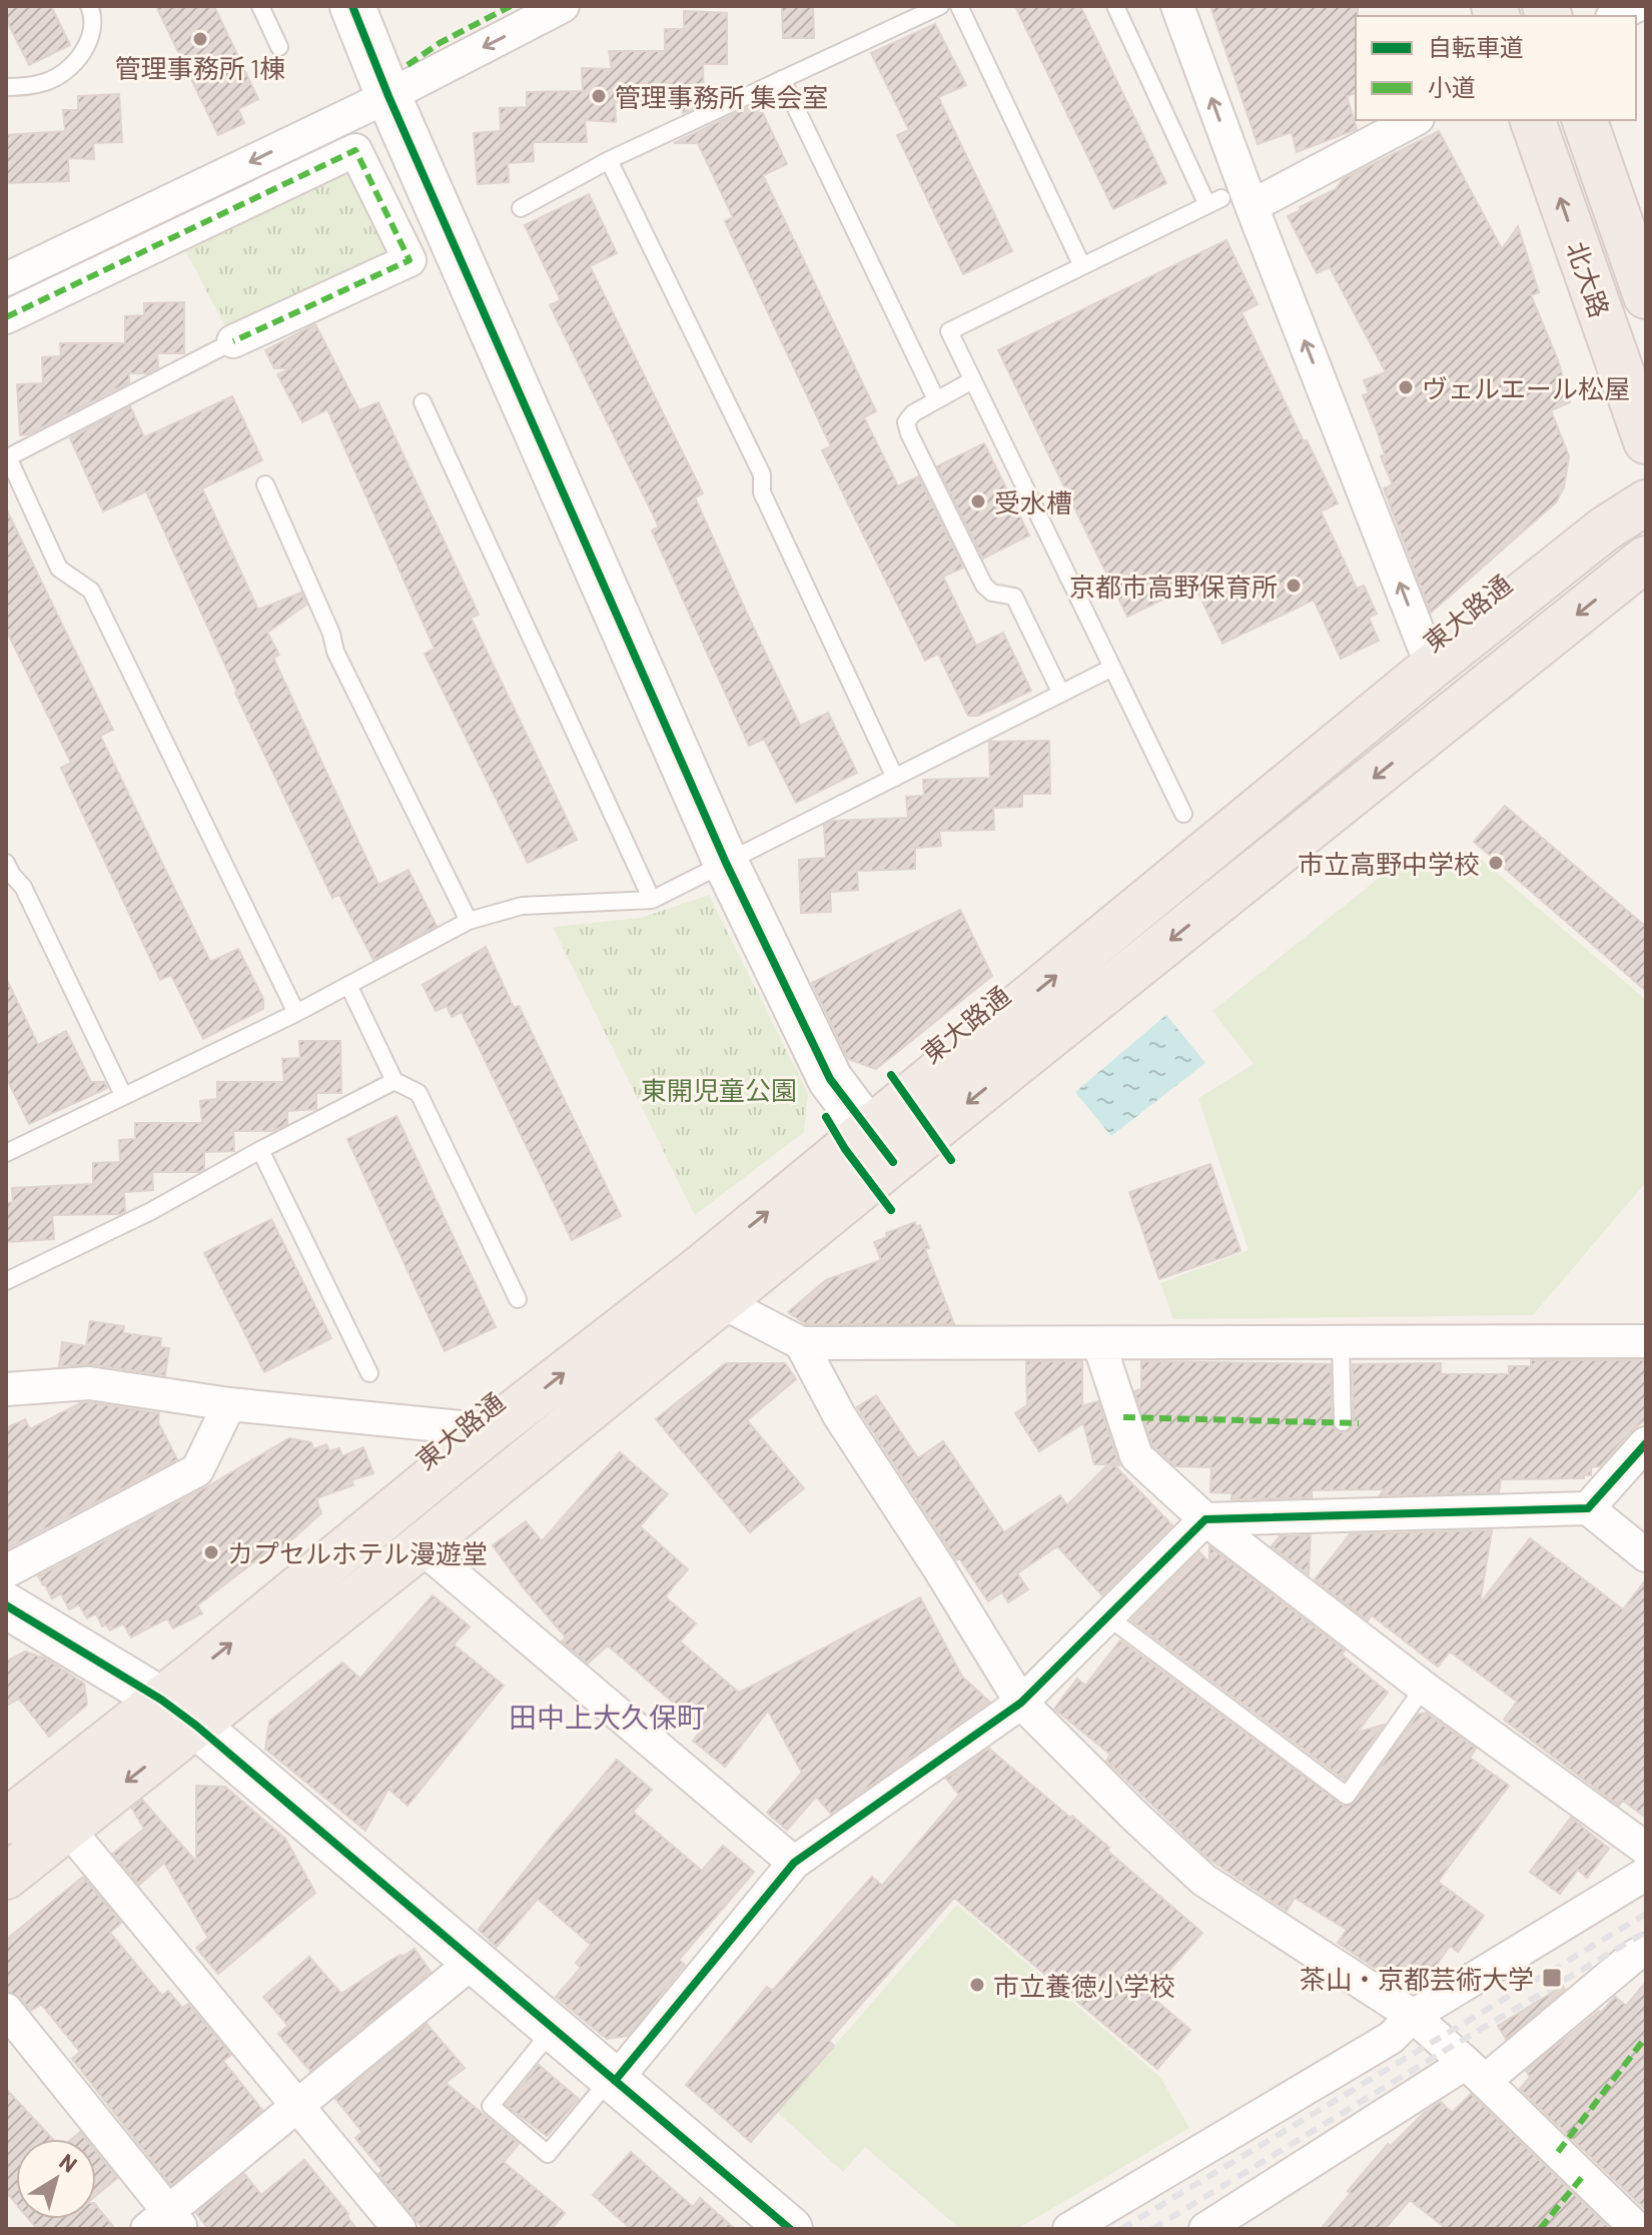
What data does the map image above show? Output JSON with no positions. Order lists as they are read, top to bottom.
{
  "streets": {
    "main road": ["北大路", "東大路通"]
  },
  "districts": ["田中上大久保町"],
  "parks": ["東開児童公園"],
  "places": {
    "other": [
      "管理事務所 1棟",
      "管理事務所 集会室",
      "ヴェルエール松屋",
      "受水槽",
      "京都市高野保育所",
      "市立高野中学校",
      "カプセルホテル漫遊堂",
      "市立養徳小学校"
    ],
    "transit": ["茶山・京都芸術大学"]
  },
  "legend": ["自転車道", "小道"],
  "north": "top right"
}
